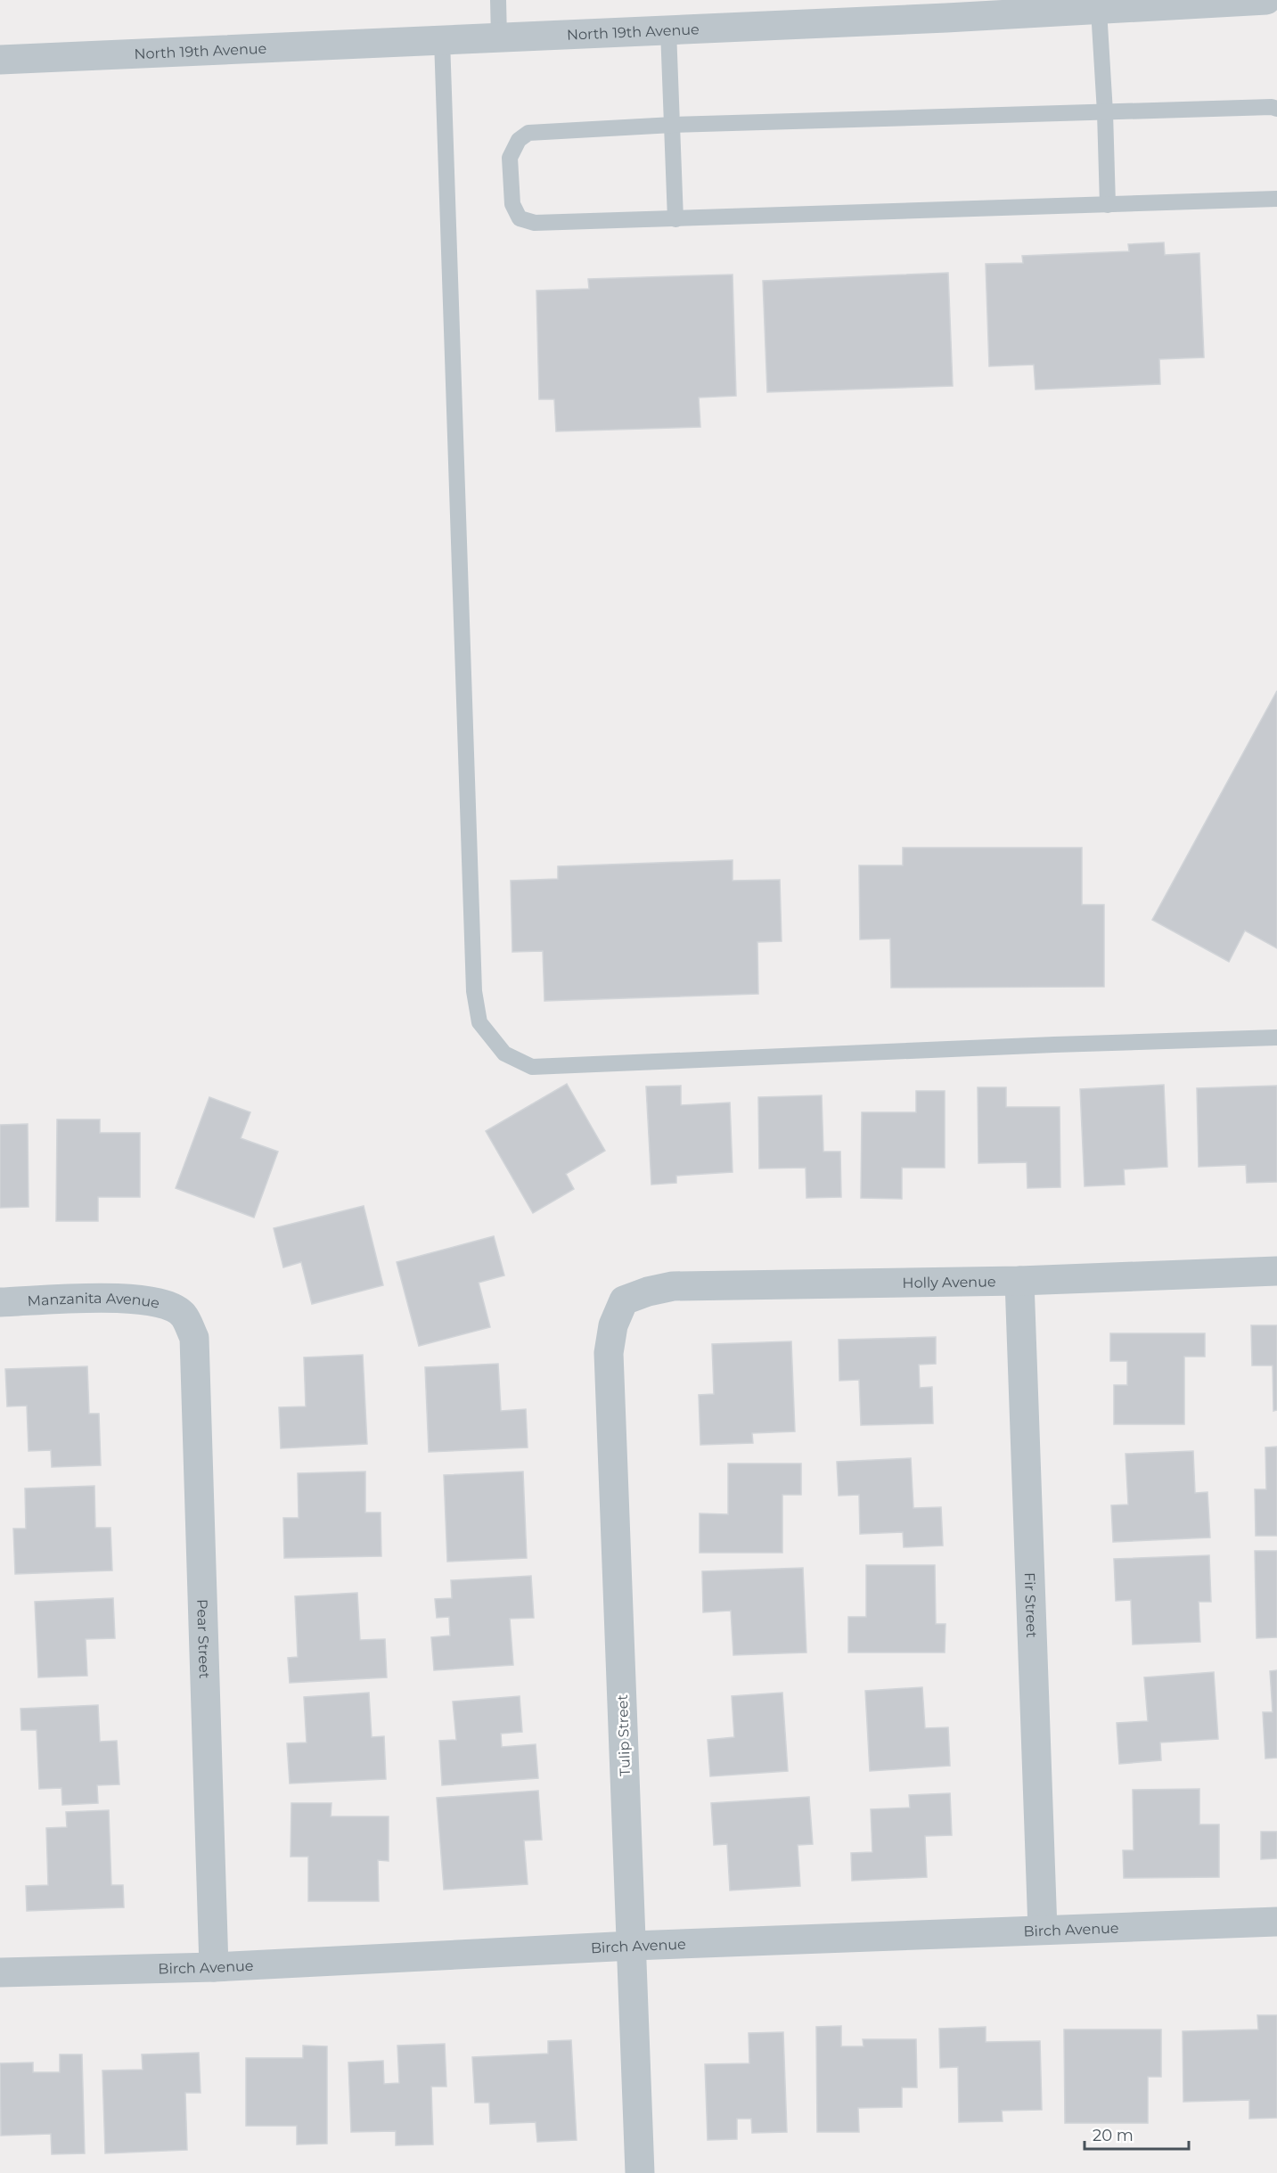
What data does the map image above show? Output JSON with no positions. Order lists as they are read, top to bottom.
{
  "streets": {
    "street": [
      "North 19th Avenue",
      "Holly Avenue",
      "Manzanita Avenue",
      "Fir Street",
      "Pear Street",
      "Tulip Street",
      "Birch Avenue"
    ]
  },
  "crossings": [
    ["Holly Avenue", "Fir Street"],
    ["Holly Avenue", "Tulip Street"],
    ["Manzanita Avenue", "Pear Street"],
    ["Fir Street", "Birch Avenue"],
    ["Pear Street", "Birch Avenue"],
    ["Tulip Street", "Birch Avenue"]
  ],
  "scale_bar": "20 m"
}
